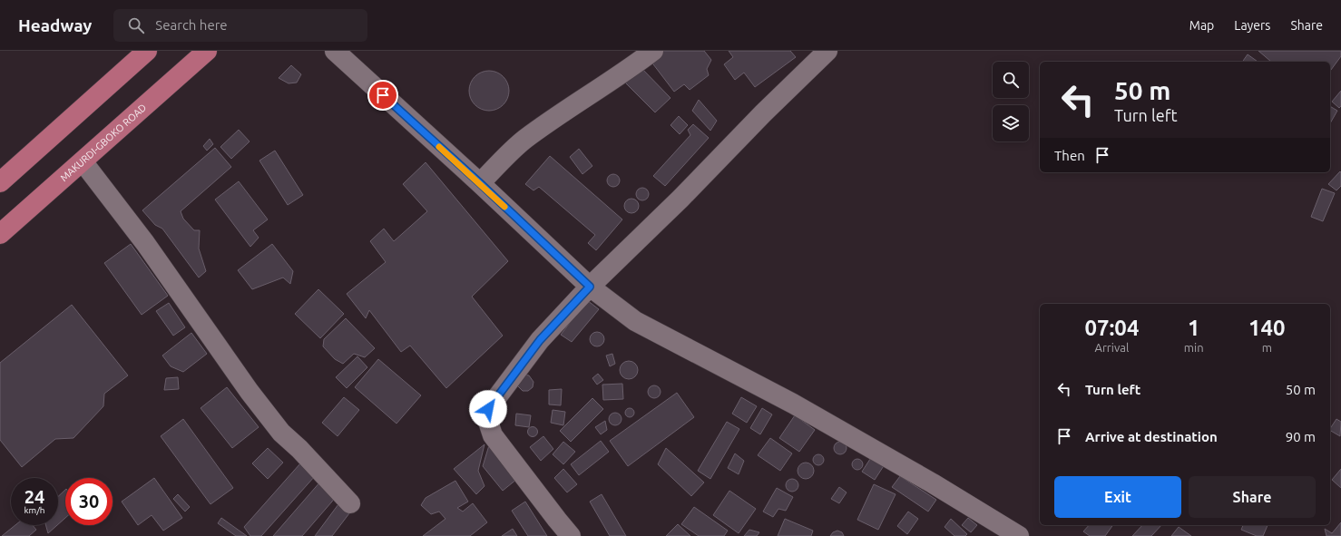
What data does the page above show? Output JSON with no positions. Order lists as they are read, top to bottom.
{
  "streets": {
    "main road": ["MAKURDI-GBOKO ROAD"]
  },
  "page": {
    "header": "Headway",
    "search": "Search here",
    "nav": ["Map", "Layers", "Share"],
    "turn": ["50 m", "Turn left"],
    "then": "Then",
    "eta": [
      "07:04",
      "Arrival",
      "1",
      "min",
      "140",
      "m"
    ],
    "list": [
      {
        "name": "Turn left",
        "value": "50 m"
      },
      {
        "name": "Arrive at destination",
        "value": "90 m"
      }
    ],
    "buttons": ["Exit", "Share"],
    "speed": "24 km/h",
    "limit": "30"
  }
}
